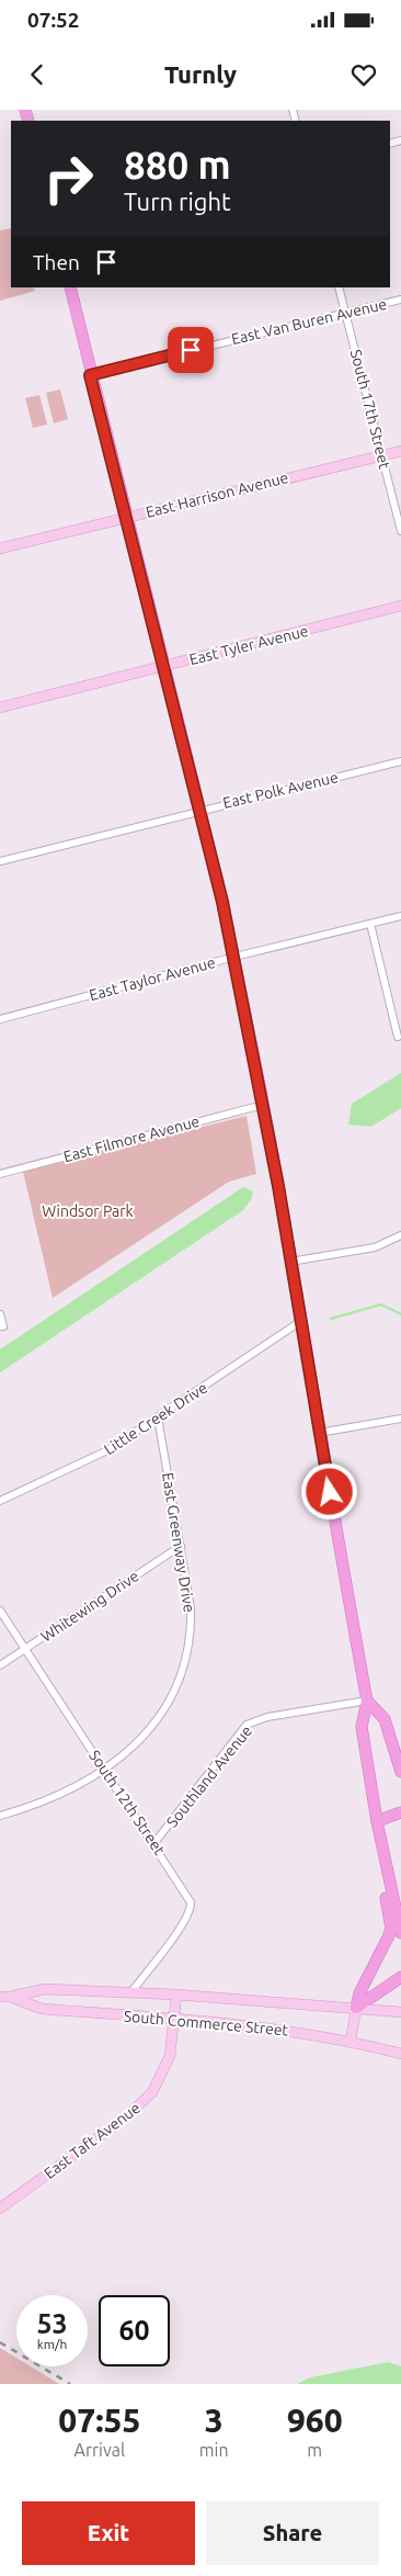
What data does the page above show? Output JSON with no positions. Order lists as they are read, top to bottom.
{
  "streets": {
    "main road": [
      "East Harrison Avenue",
      "East Tyler Avenue",
      "South Commerce Street",
      "East Taft Avenue"
    ],
    "street": [
      "East Van Buren Avenue",
      "South 17th Street",
      "East Polk Avenue",
      "East Taylor Avenue",
      "East Filmore Avenue",
      "Little Creek Drive",
      "East Greenway Drive",
      "Whitewing Drive",
      "Southland Avenue",
      "South 12th Street"
    ]
  },
  "crossings": [
    ["East Van Buren Avenue", "South 17th Street"],
    ["South 17th Street", "East Harrison Avenue"],
    ["Little Creek Drive", "East Greenway Drive"],
    ["East Greenway Drive", "Whitewing Drive"],
    ["East Greenway Drive", "South 12th Street"],
    ["Whitewing Drive", "South 12th Street"],
    ["Southland Avenue", "South 12th Street"],
    ["South 12th Street", "South Commerce Street"],
    ["South Commerce Street", "East Taft Avenue"]
  ],
  "parks": ["Windsor Park"],
  "page": {
    "status": "07:52",
    "header": "Turnly",
    "turn": ["880 m", "Turn right"],
    "then": "Then",
    "speed": "53 km/h",
    "limit": "60",
    "eta": [
      "07:55",
      "Arrival",
      "3",
      "min",
      "960",
      "m"
    ],
    "buttons": ["Exit", "Share"]
  }
}
